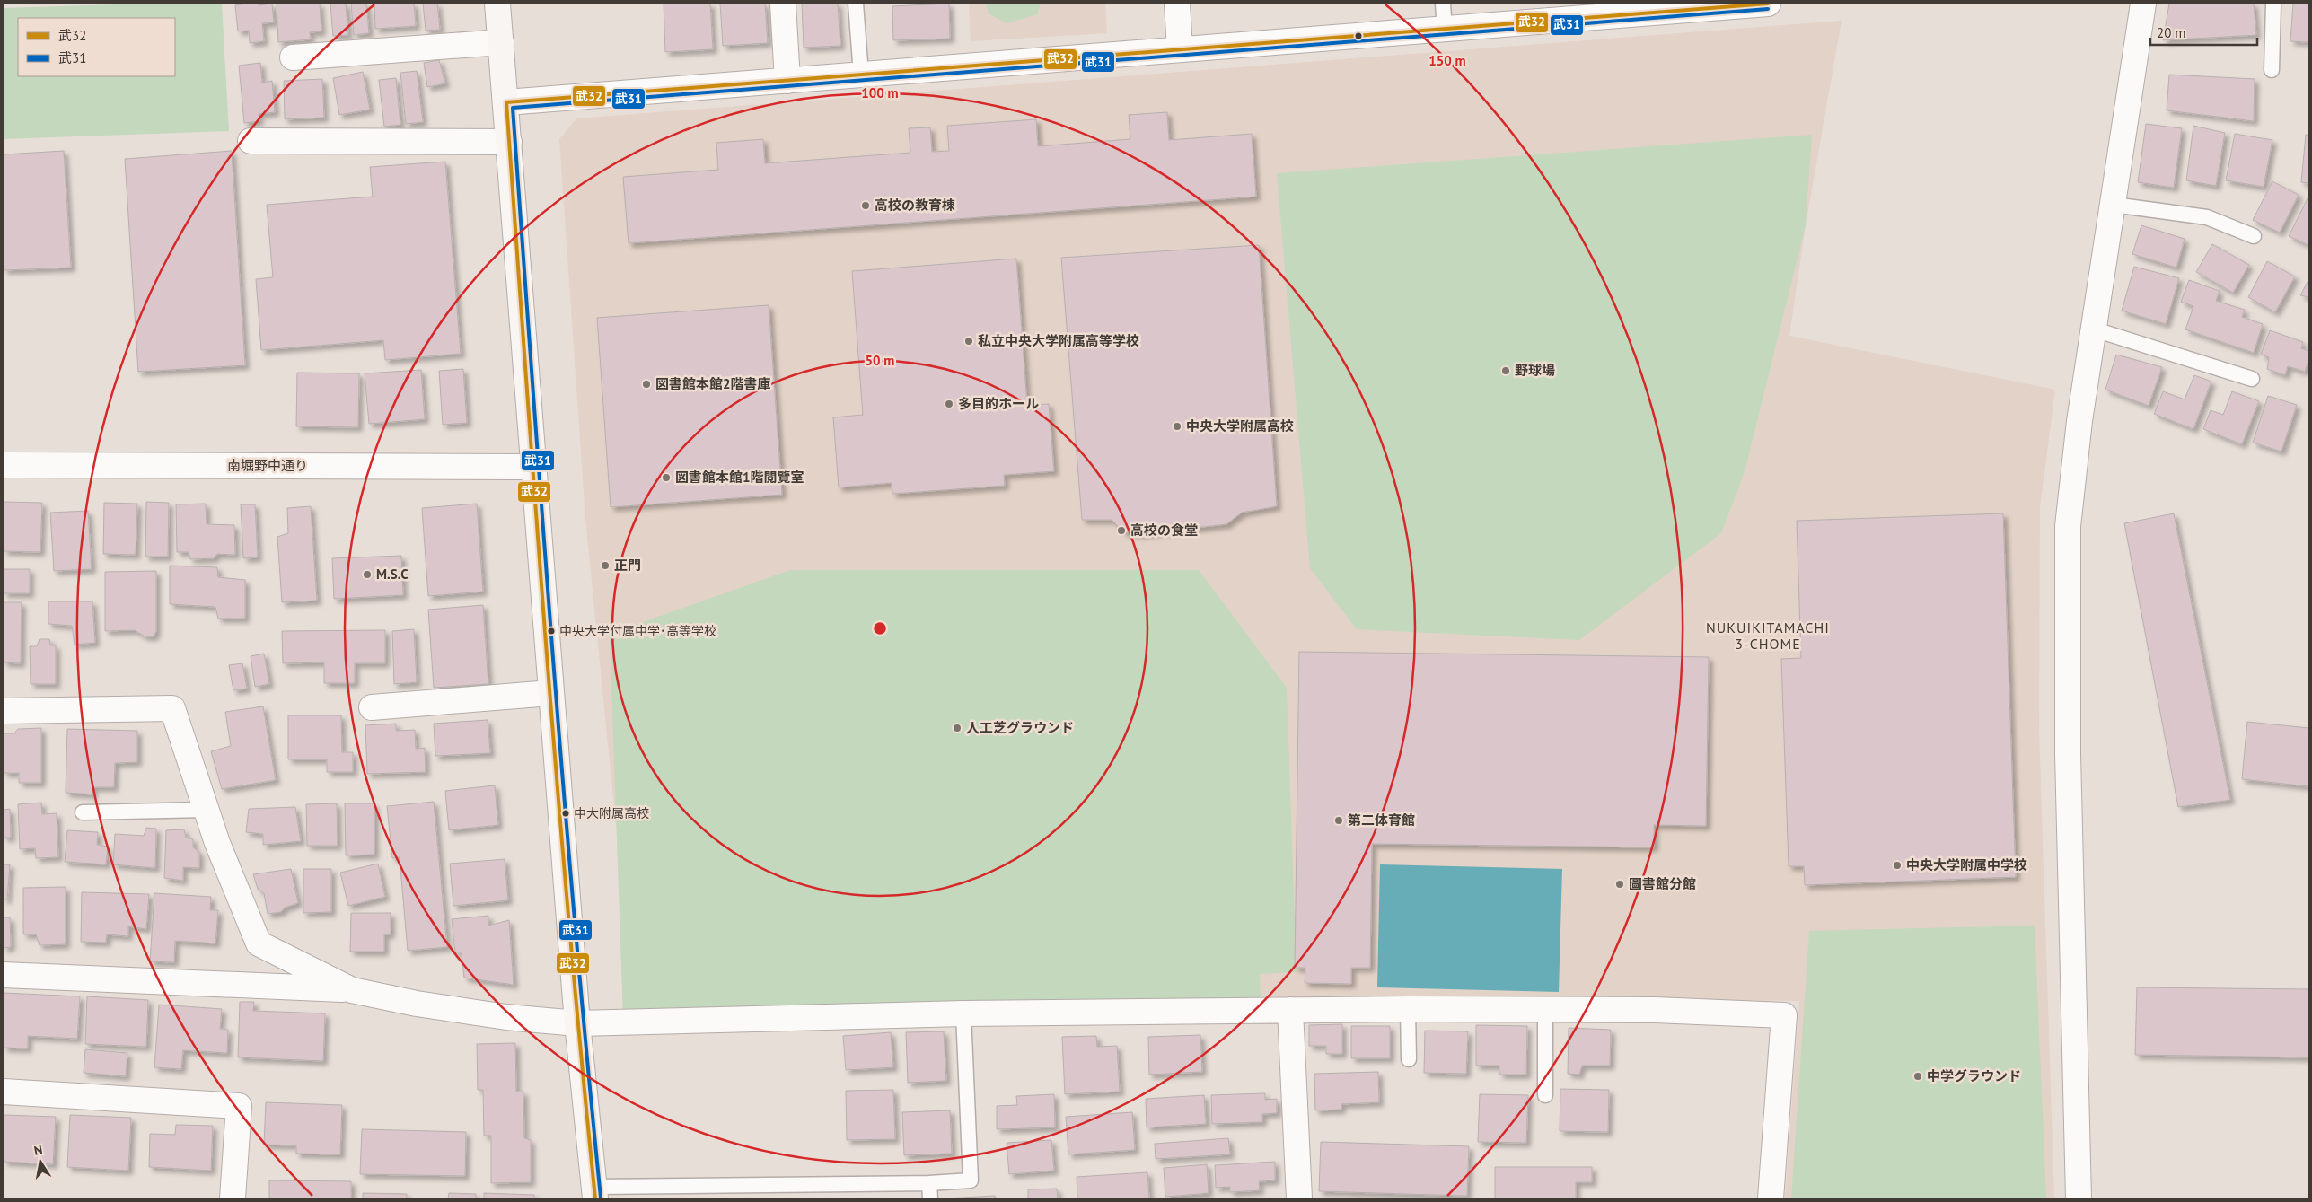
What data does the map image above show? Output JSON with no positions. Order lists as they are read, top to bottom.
{
  "streets": {
    "street": ["南堀野中通り"]
  },
  "districts": ["NUKUIKITAMACHI 3-CHOME"],
  "places": [
    "高校の教育棟",
    "私立中央大学附属高等学校",
    "野球場",
    "図書館本館2階書庫",
    "多目的ホール",
    "中央大学附属高校",
    "図書館本館1階閱覽室",
    "高校の食堂",
    "正門",
    "M.S.C",
    "中央大学付属中学･高等学校",
    "人工芝グラウンド",
    "中大附属高校",
    "第二体育館",
    "中央大学附属中学校",
    "圖書館分館",
    "中学グラウンド"
  ],
  "lines": ["transit line 武32", "transit line 武31"],
  "legend": ["武32", "武31"],
  "scale_bar": "20 m",
  "north": "top",
  "rings": ["150 m", "100 m", "50 m"]
}
